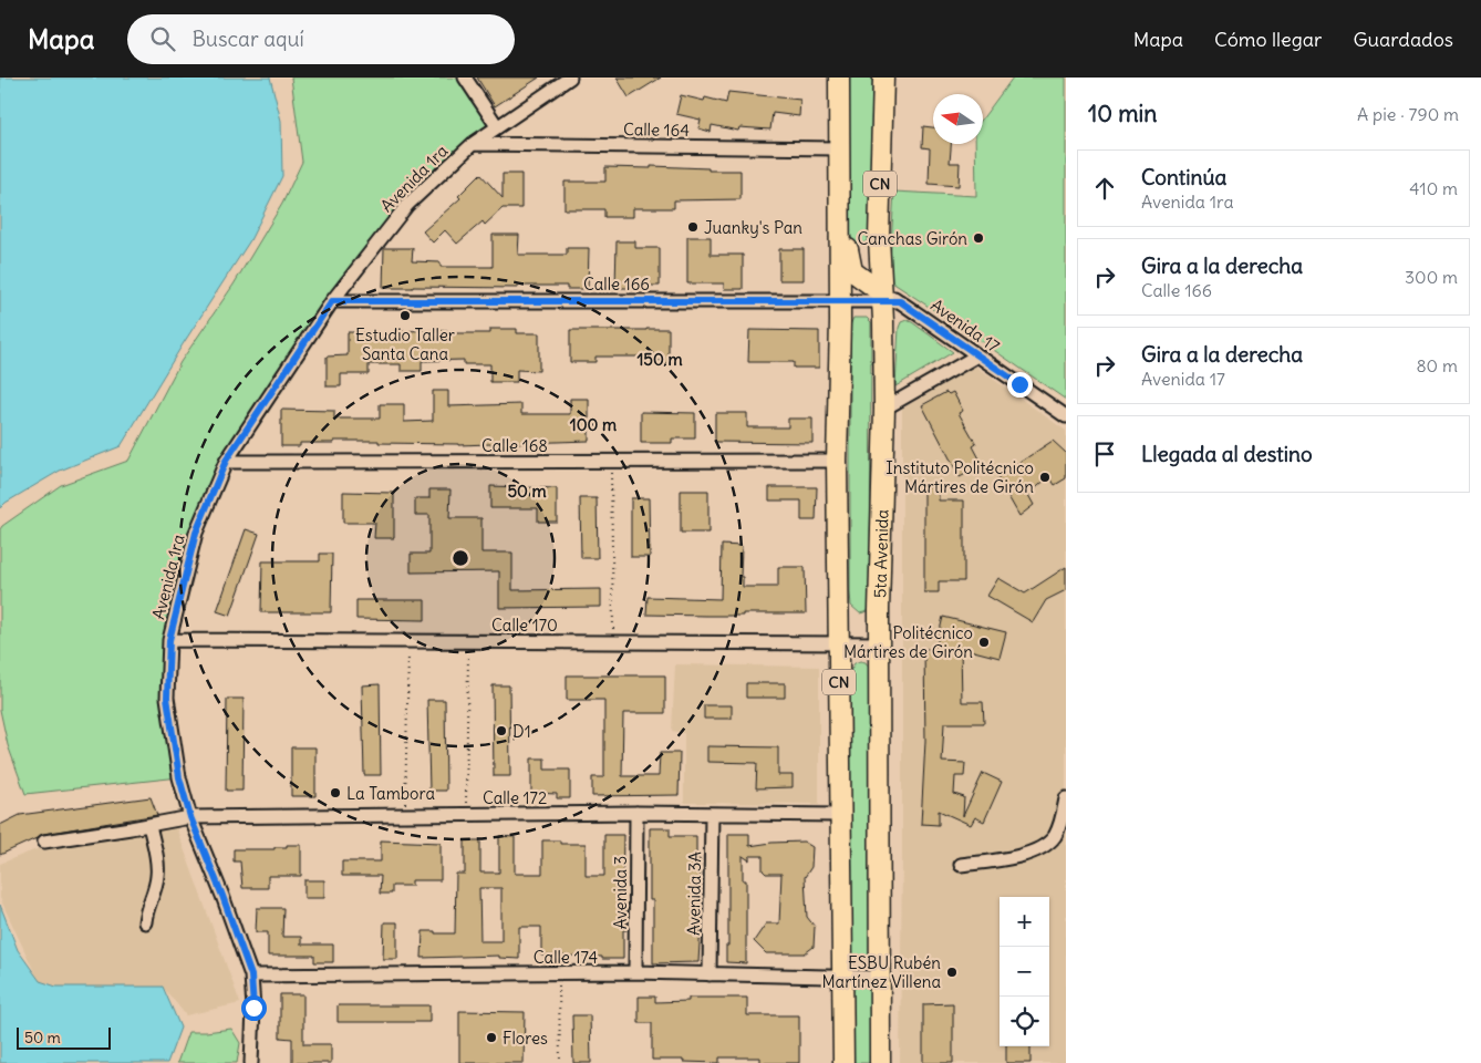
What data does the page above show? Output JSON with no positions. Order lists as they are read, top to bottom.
{
  "streets": {
    "highway": ["CN", "5ta Avenida"],
    "street": [
      "Calle 164",
      "Avenida 1ra",
      "Calle 166",
      "Avenida 17",
      "Calle 168",
      "Calle 170",
      "Calle 172",
      "Avenida 3",
      "Avenida 3A",
      "Calle 174"
    ]
  },
  "crossings": [
    ["Calle 164", "Avenida 1ra"],
    ["Calle 164", "CN"],
    ["Avenida 1ra", "Calle 166"],
    ["Avenida 1ra", "Calle 168"],
    ["Avenida 1ra", "Calle 170"],
    ["Avenida 1ra", "Calle 172"],
    ["Avenida 1ra", "Calle 174"],
    ["CN", "Calle 166"],
    ["CN", "Calle 168"],
    ["CN", "Calle 170"],
    ["CN", "Calle 172"],
    ["CN", "Calle 174"],
    ["Calle 166", "Avenida 17"],
    ["Calle 166", "5ta Avenida"],
    ["Avenida 17", "5ta Avenida"],
    ["5ta Avenida", "Calle 170"],
    ["5ta Avenida", "Calle 174"],
    ["Calle 172", "Avenida 3"],
    ["Calle 172", "Avenida 3A"],
    ["Avenida 3", "Calle 174"],
    ["Avenida 3A", "Calle 174"]
  ],
  "places": [
    "Juanky's Pan",
    "Canchas Girón",
    "Estudio Taller Santa Cana",
    "Instituto Politécnico Mártires de Girón",
    "Politécnico Mártires de Girón",
    "D1",
    "La Tambora",
    "ESBU Rubén Martínez Villena",
    "Flores"
  ],
  "scale_bar": "50 m",
  "north": "left",
  "page": {
    "header": "Mapa",
    "search": "Buscar aquí",
    "nav": ["Mapa", "Cómo llegar", "Guardados"],
    "heading": ["10 min", "A pie · 790 m"],
    "list": [
      ["Continúa", "Avenida 1ra", "410 m"],
      ["Gira a la derecha", "Calle 166", "300 m"],
      ["Gira a la derecha", "Avenida 17", "80 m"],
      "Llegada al destino"
    ],
    "map_buttons": ["+", "−"],
    "scale": "50 m"
  },
  "rings": ["150 m", "100 m", "50 m"]
}
